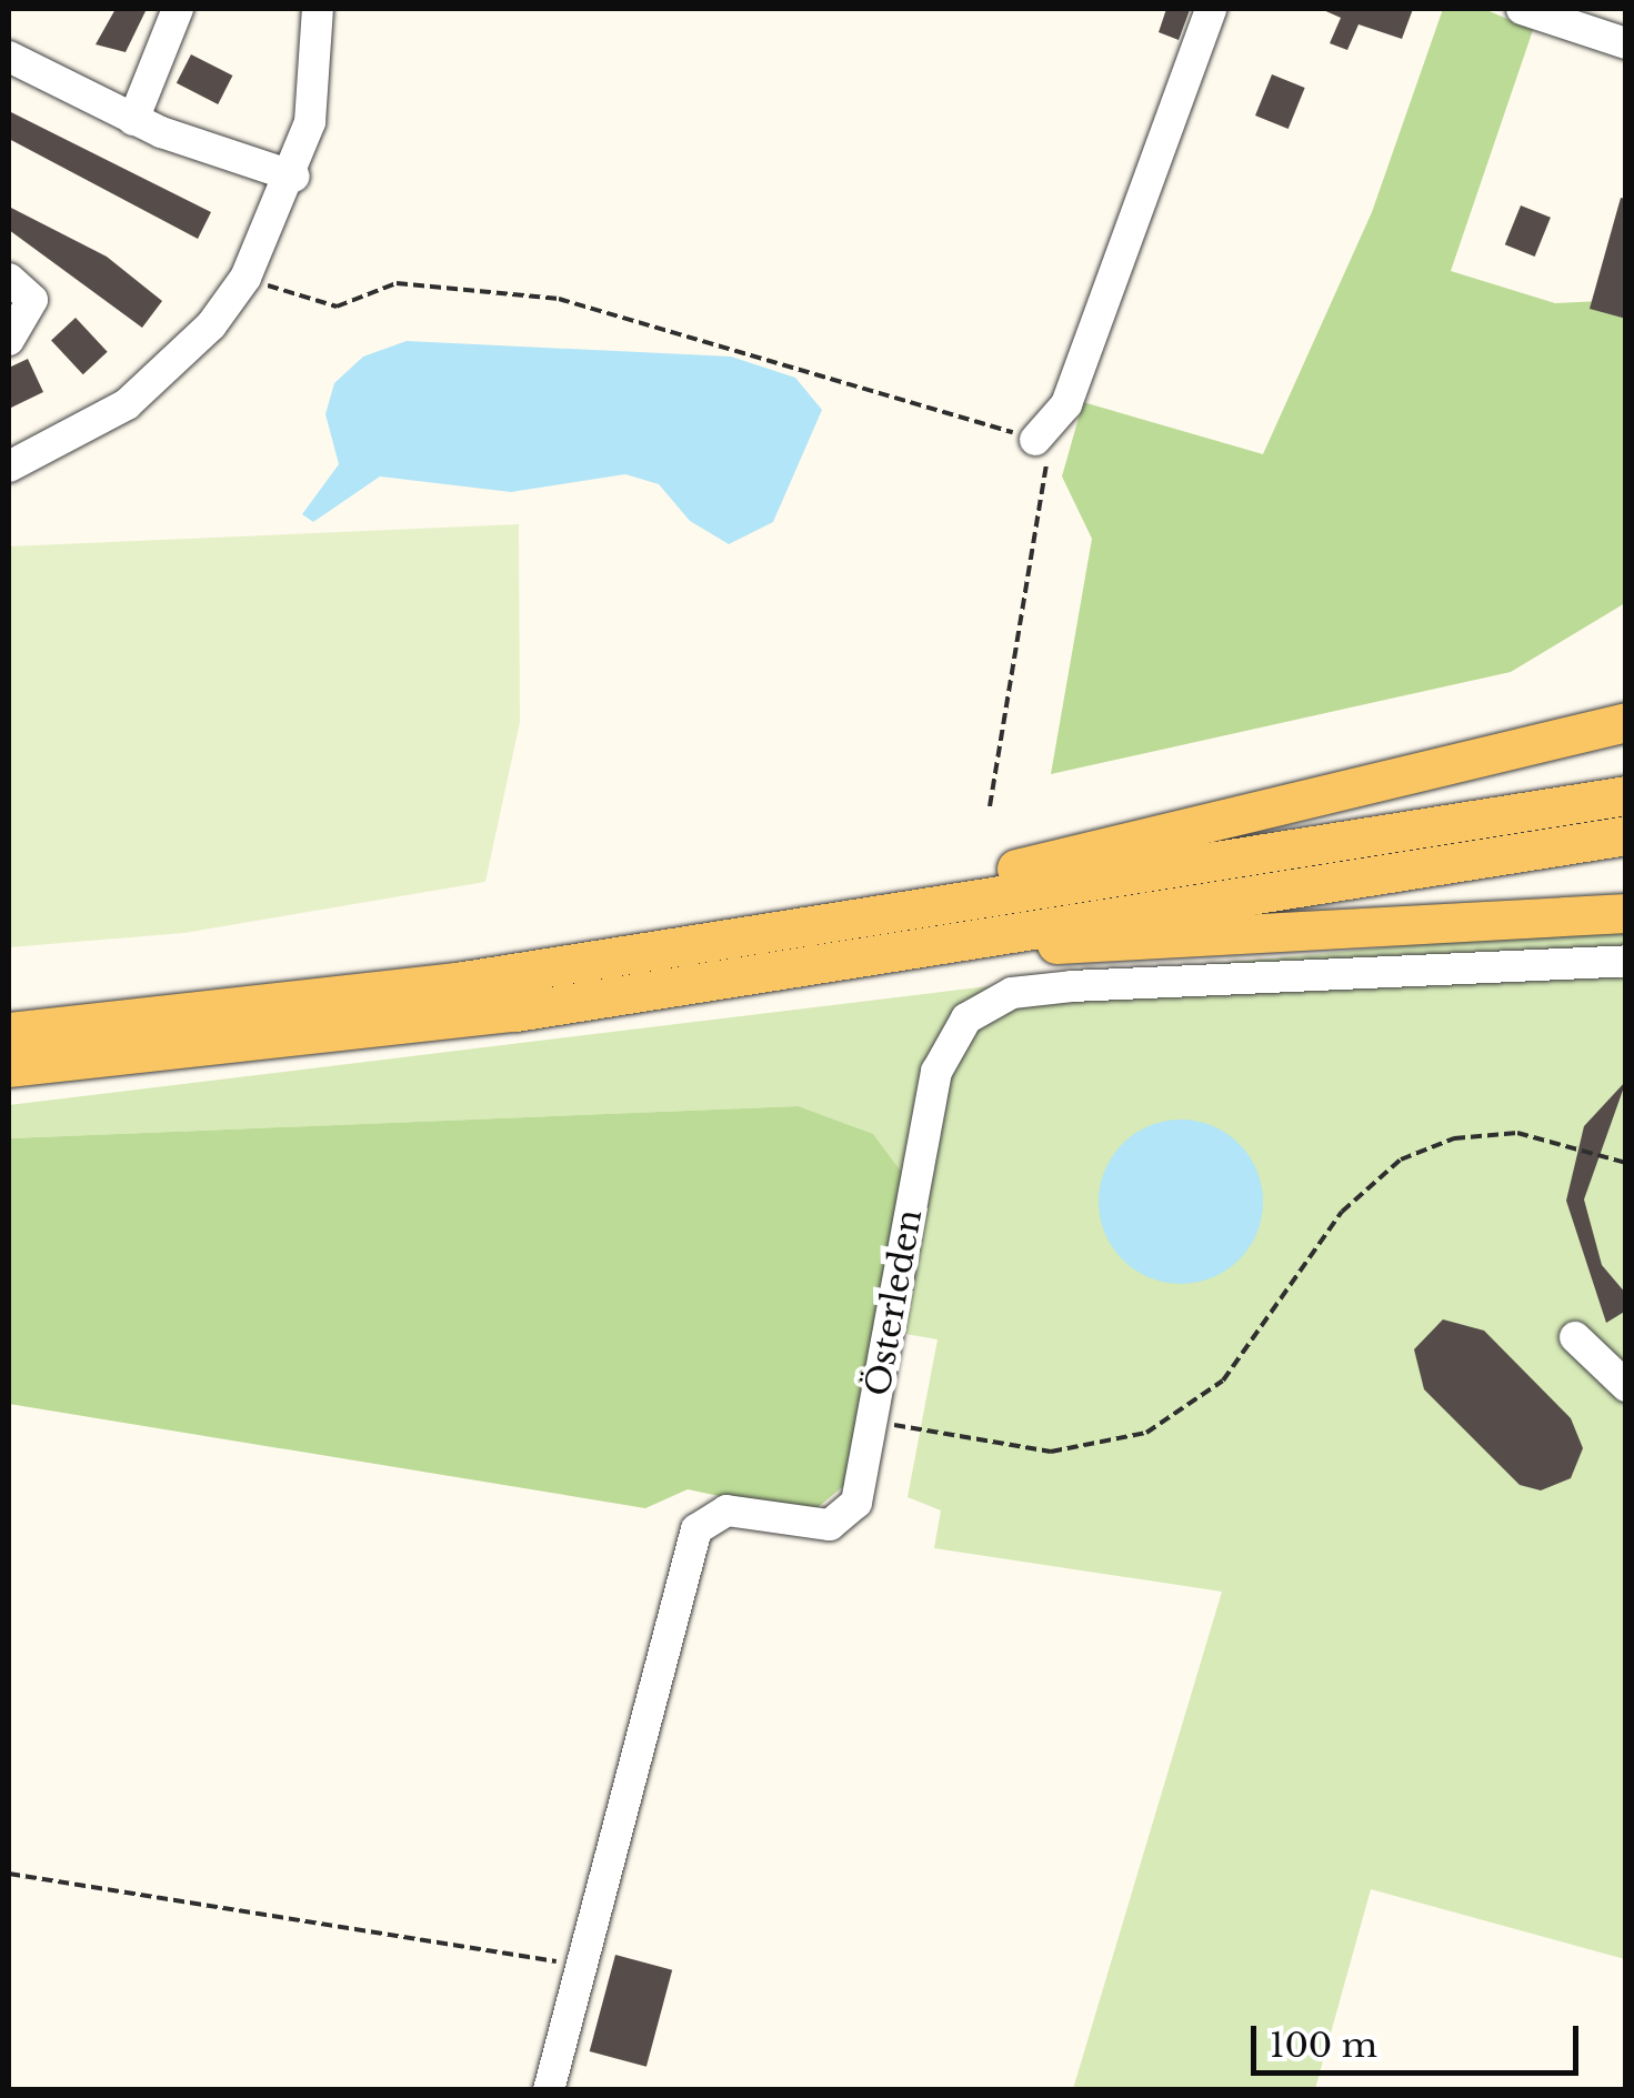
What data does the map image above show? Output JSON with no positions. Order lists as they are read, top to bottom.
{
  "streets": {
    "street": ["Österleden"]
  },
  "scale_bar": "100 m"
}
